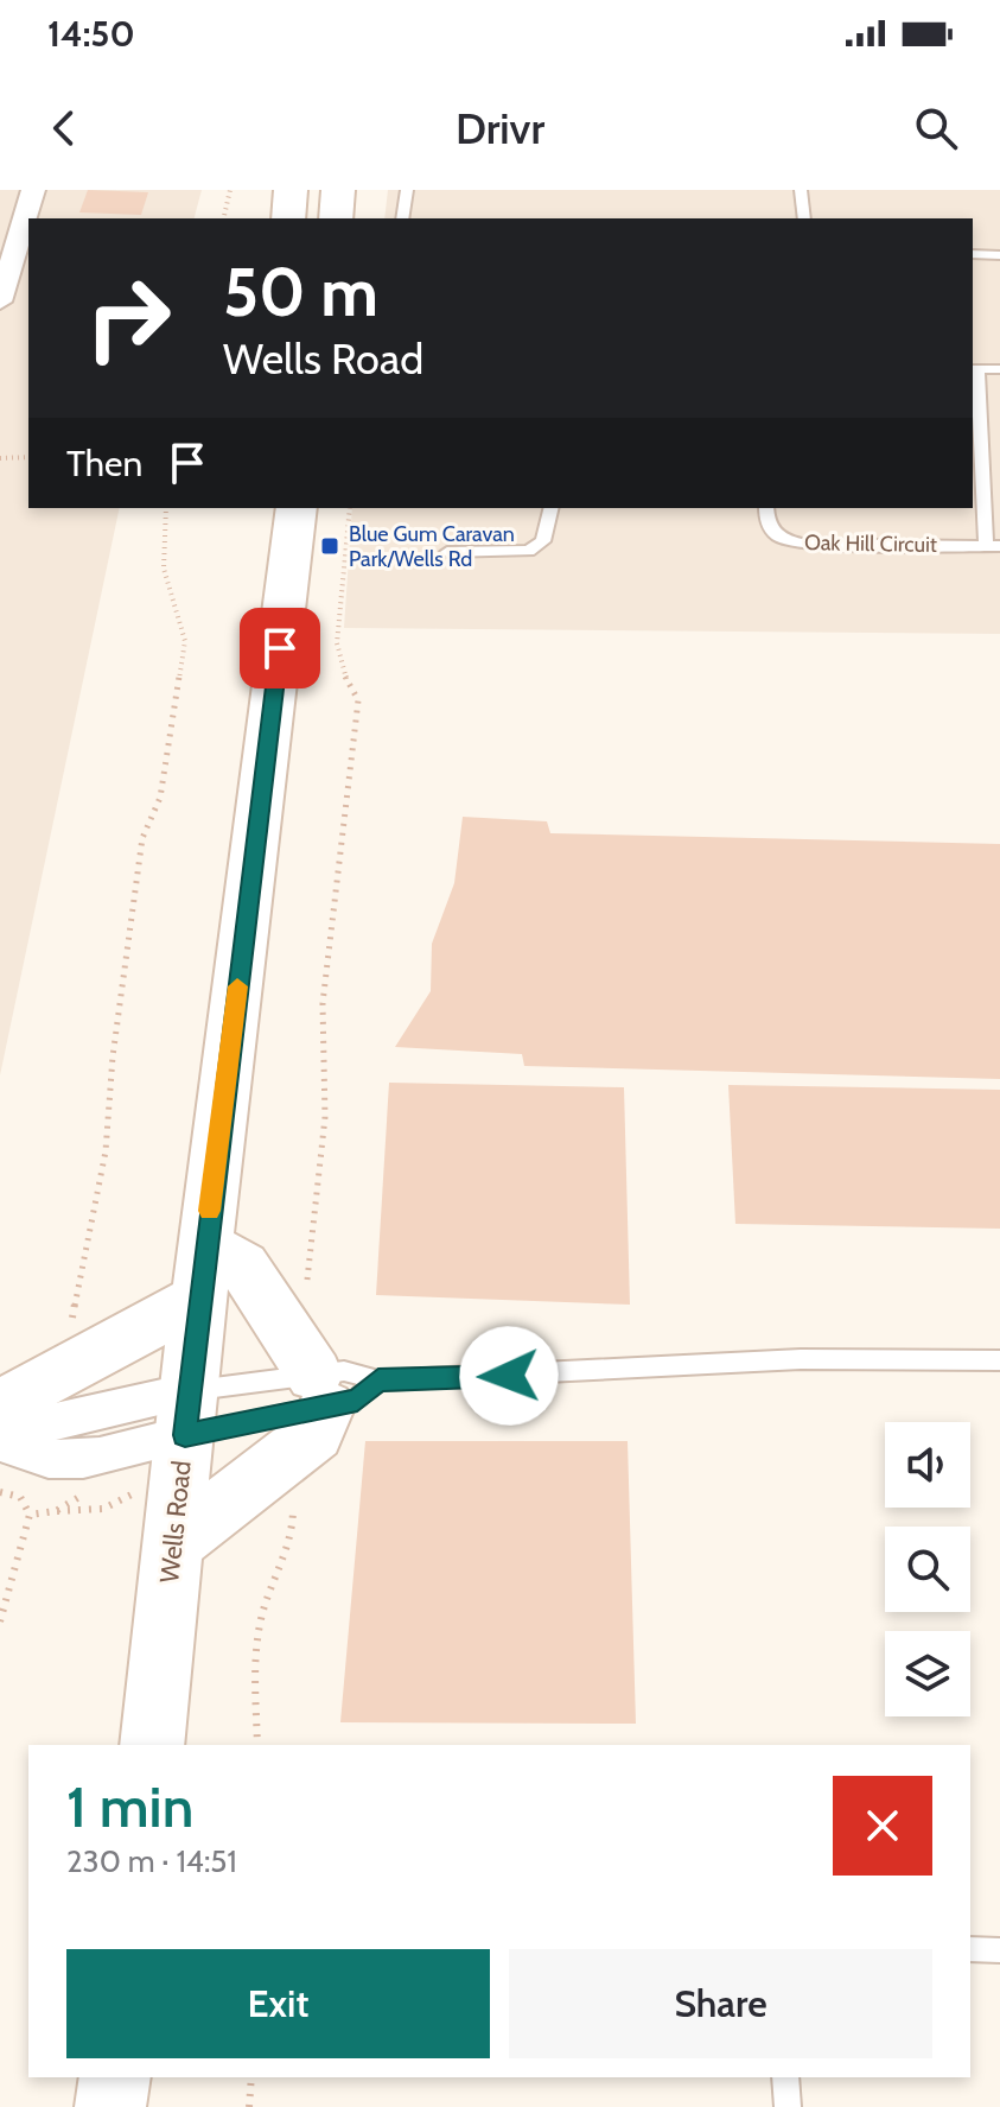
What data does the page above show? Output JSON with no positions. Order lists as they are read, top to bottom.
{
  "streets": {
    "main road": ["Wells Road"],
    "lane": ["Oak Hill Circuit"]
  },
  "places": {
    "transit": ["Blue Gum Caravan Park/Wells Rd"]
  },
  "page": {
    "status": "14:50",
    "header": "Drivr",
    "turn": ["50 m", "Wells Road"],
    "then": "Then",
    "heading": ["1 min", "230 m · 14:51"],
    "buttons": ["Exit", "Share"]
  }
}
